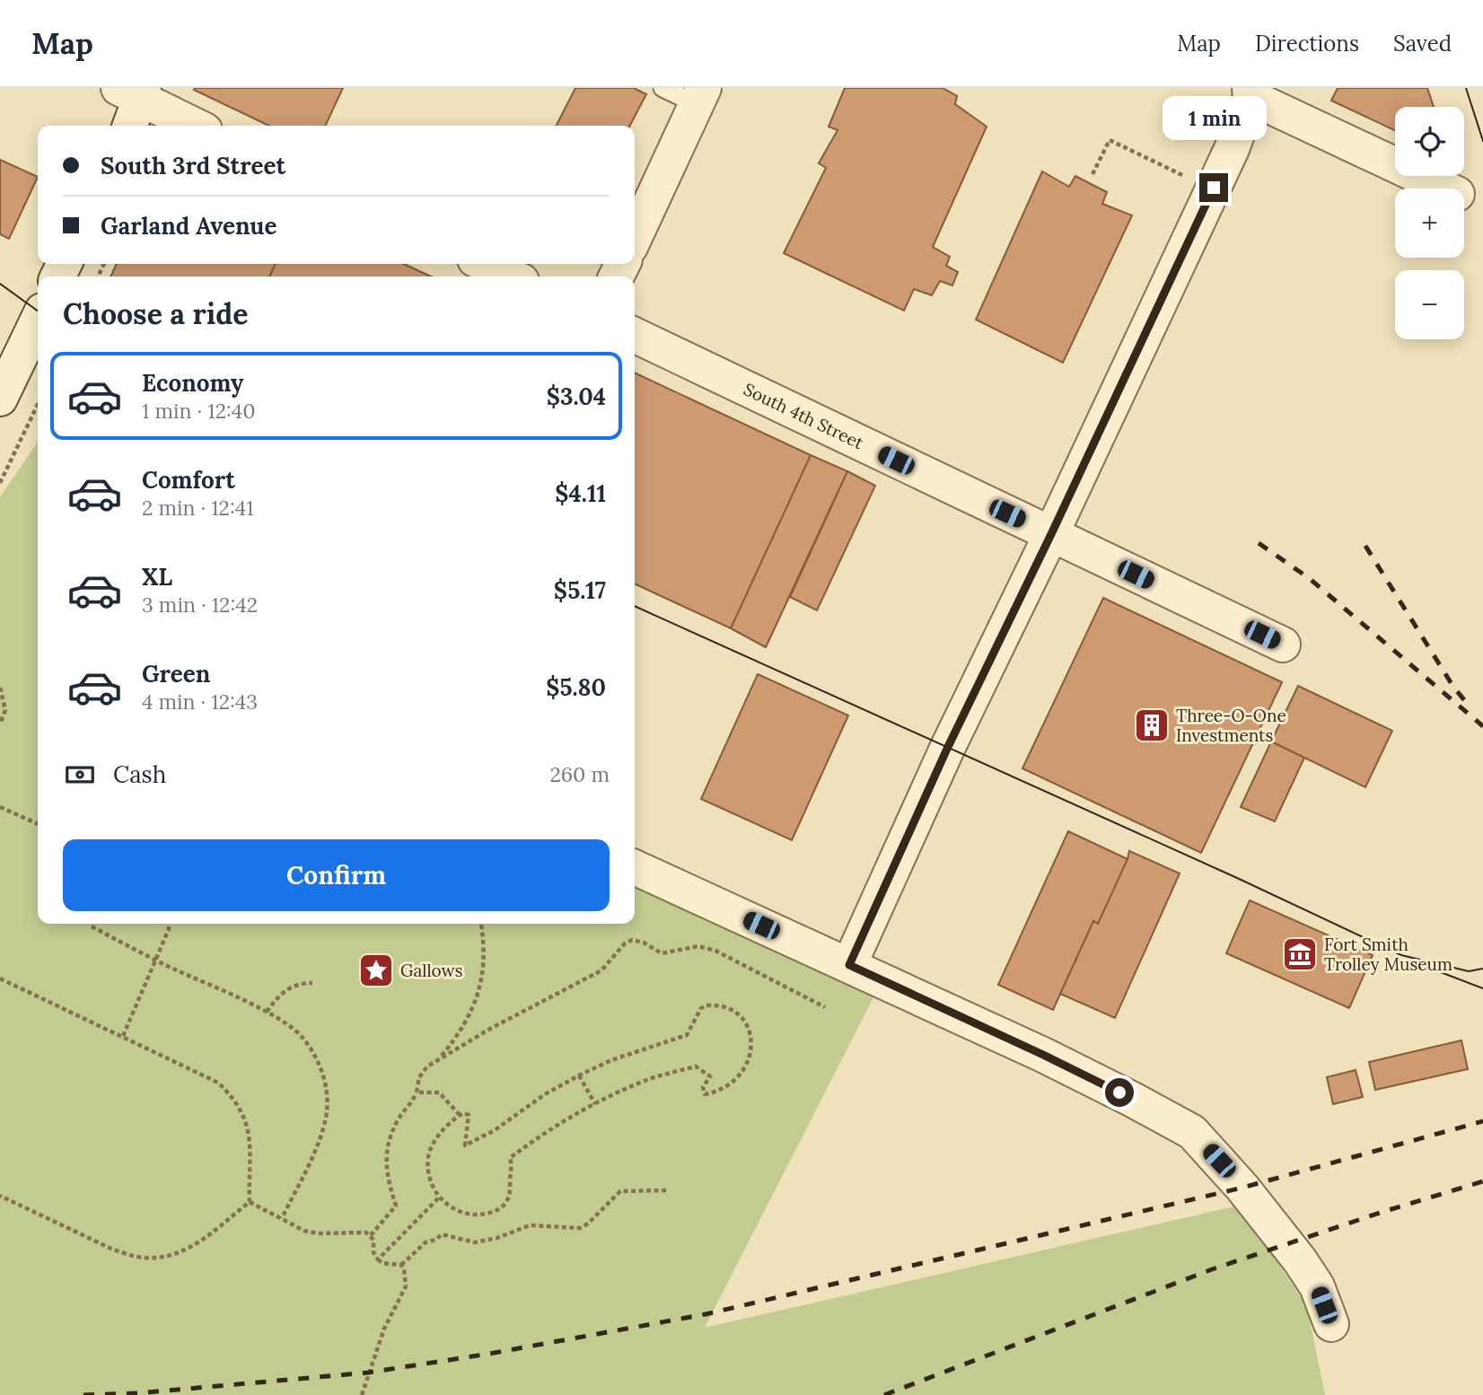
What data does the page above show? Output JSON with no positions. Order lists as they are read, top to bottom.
{
  "streets": {
    "street": ["South 4th Street"]
  },
  "places": {
    "building": ["Three-O-One Investments"],
    "museum": ["Fort Smith Trolley Museum"],
    "place": ["Gallows"]
  },
  "page": {
    "header": "Map",
    "nav": ["Map", "Directions", "Saved"],
    "bubble": "1 min",
    "map_buttons": ["+", "−"],
    "banner": ["South 3rd Street", "Garland Avenue"],
    "heading": "Choose a ride",
    "list": [
      {
        "name": "Economy",
        "note": "1 min · 12:40",
        "value": "$3.04"
      },
      {
        "name": "Comfort",
        "note": "2 min · 12:41",
        "value": "$4.11"
      },
      {
        "name": "XL",
        "note": "3 min · 12:42",
        "value": "$5.17"
      },
      {
        "name": "Green",
        "note": "4 min · 12:43",
        "value": "$5.80"
      }
    ],
    "pay": ["Cash", "260 m"],
    "buttons": "Confirm"
  }
}
